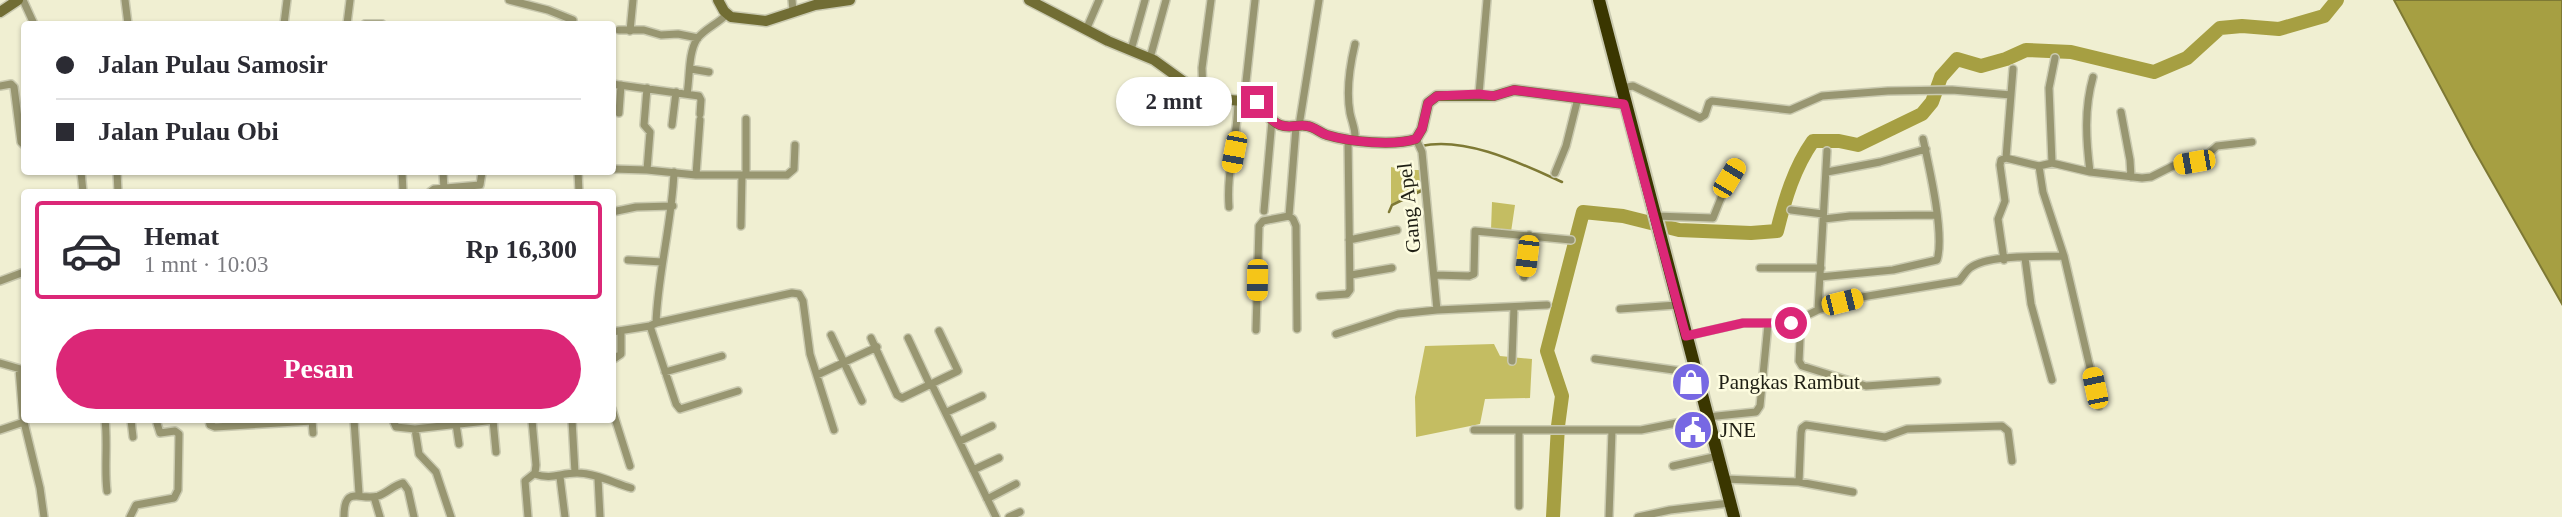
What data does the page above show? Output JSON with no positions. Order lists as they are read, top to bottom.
{
  "streets": {
    "street": ["Gang Apel"]
  },
  "places": {
    "shop": ["Pangkas Rambut"],
    "public building": ["JNE"]
  },
  "page": {
    "banner": ["Jalan Pulau Samosir", "Jalan Pulau Obi"],
    "bubble": "2 mnt",
    "list": [
      {
        "name": "Hemat",
        "note": "1 mnt · 10:03",
        "value": "Rp 16,300"
      }
    ],
    "buttons": "Pesan"
  }
}
